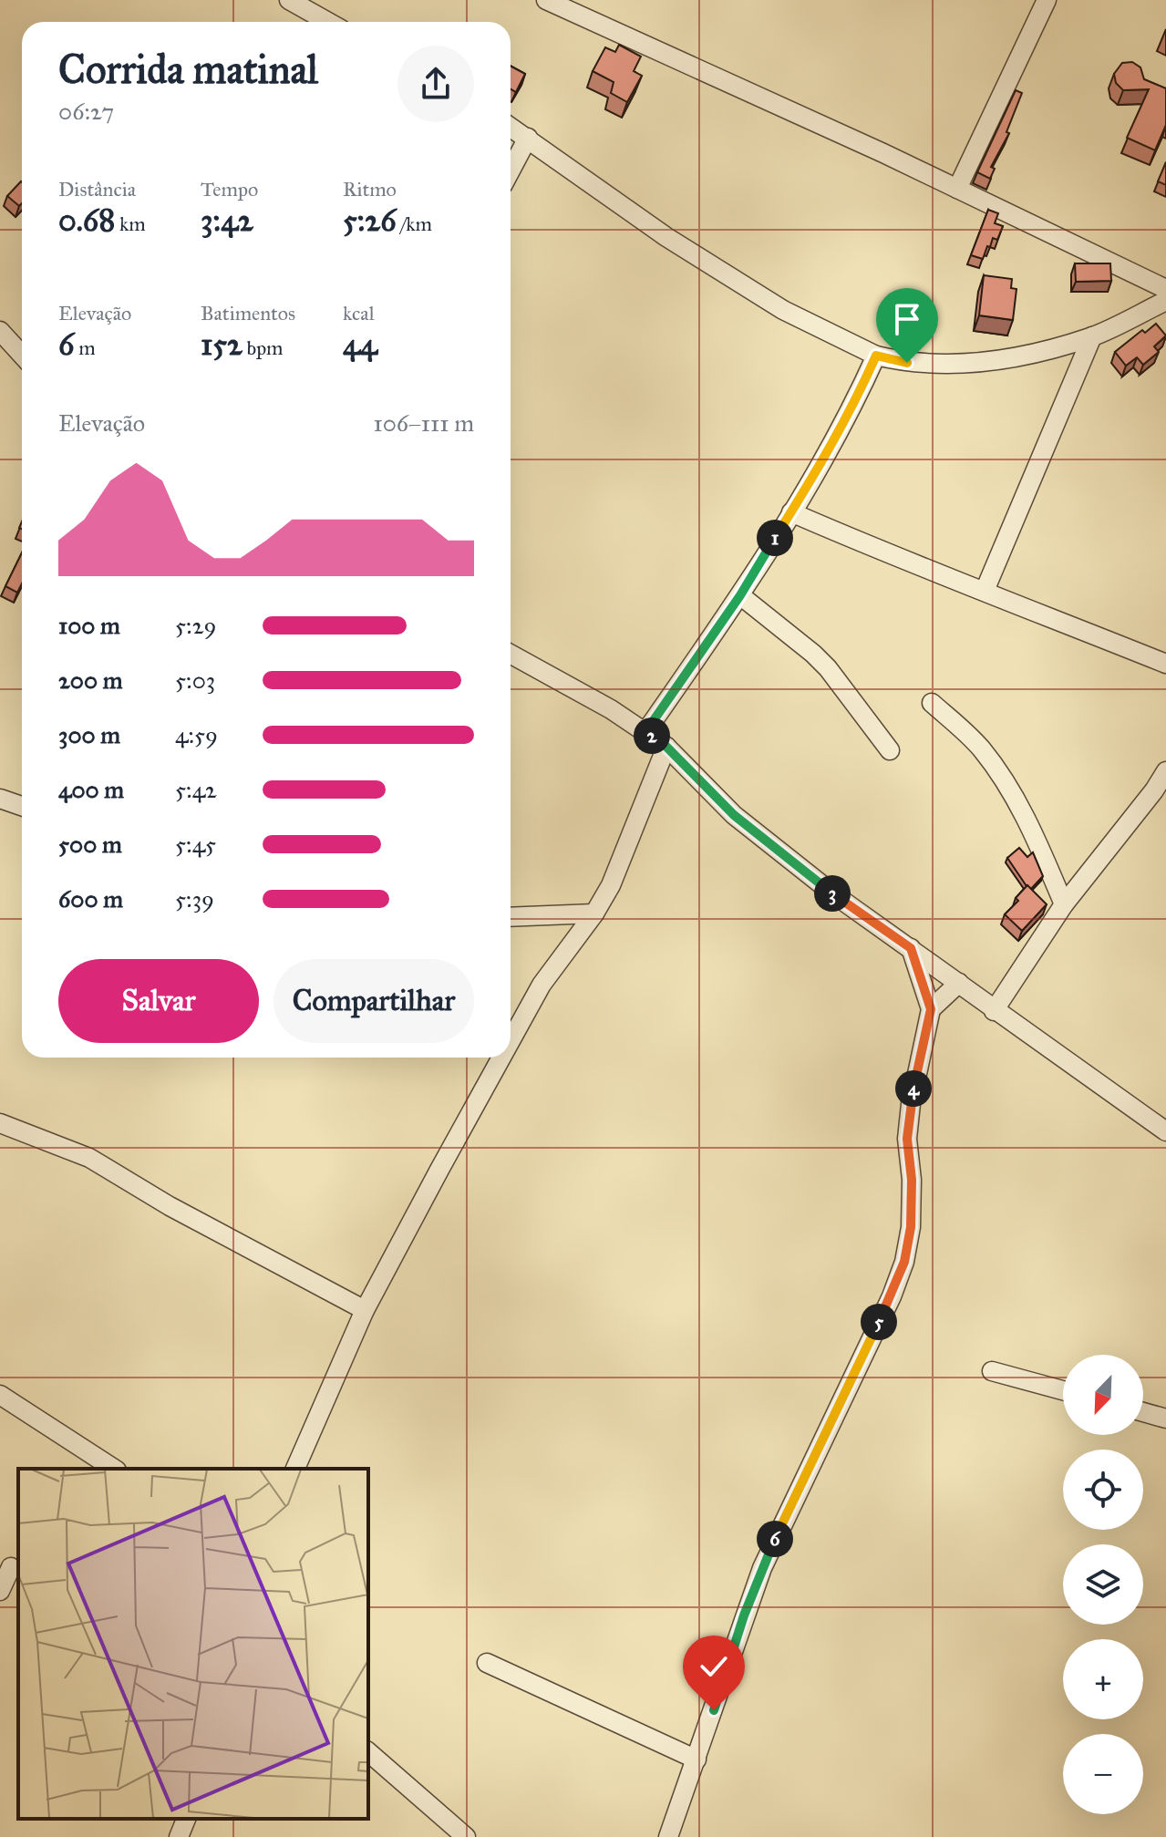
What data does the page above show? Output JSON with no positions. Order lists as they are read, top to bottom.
{
  "north": "bottom left",
  "page": {
    "heading": ["Corrida matinal", "06:27"],
    "stats": [
      ["Distância", "0.68 km"],
      ["Tempo", "3:42"],
      ["Ritmo", "5:26 /km"],
      ["Elevação", "6 m"],
      ["Batimentos", "152 bpm"],
      ["kcal", "44"]
    ],
    "chart": ["Elevação", "106–111 m"],
    "pins": [
      "1",
      "2",
      "3",
      "4",
      "5",
      "6"
    ],
    "list": [
      {
        "name": "100 m",
        "note": "5:29"
      },
      {
        "name": "200 m",
        "note": "5:03"
      },
      {
        "name": "300 m",
        "note": "4:59"
      },
      {
        "name": "400 m",
        "note": "5:42"
      },
      {
        "name": "500 m",
        "note": "5:45"
      },
      {
        "name": "600 m",
        "note": "5:39"
      }
    ],
    "buttons": ["Salvar", "Compartilhar"],
    "map_buttons": ["+", "−"]
  }
}
